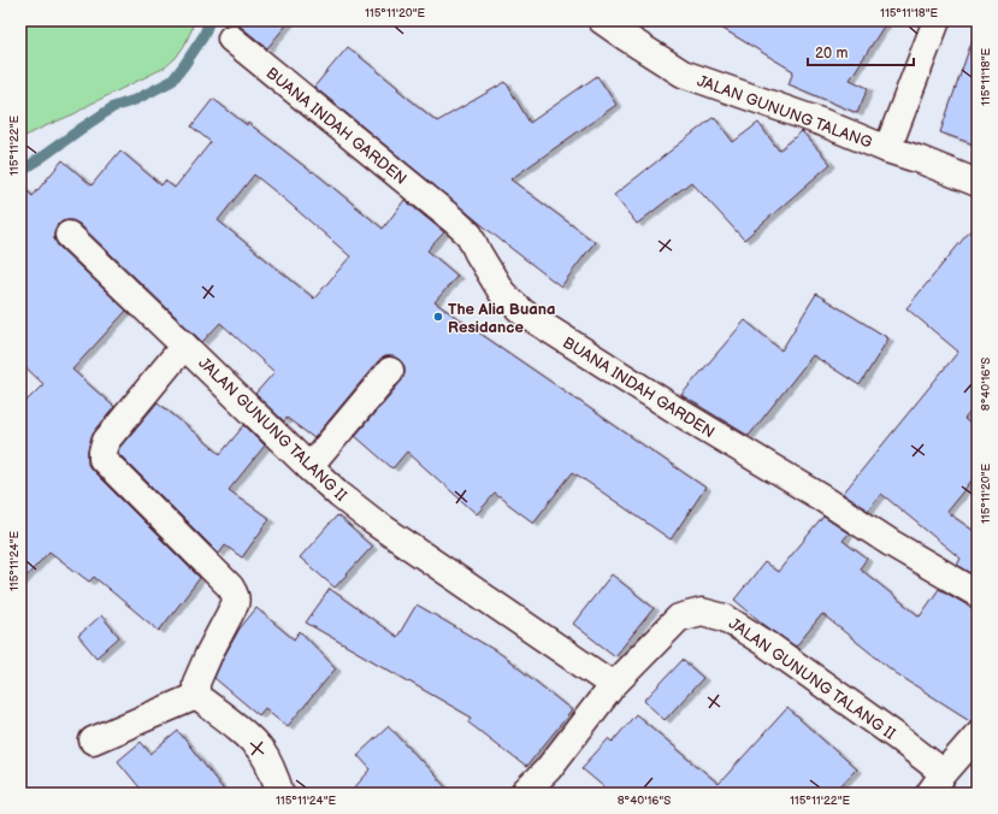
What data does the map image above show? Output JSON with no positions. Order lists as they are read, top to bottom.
{
  "streets": {
    "street": ["JALAN GUNUNG TALANG", "BUANA INDAH GARDEN", "JALAN GUNUNG TALANG II"]
  },
  "places": ["The Alia Buana Residance"],
  "scale_bar": "20 m",
  "coordinates": [
    "115°11'20\"E",
    "115°11'18\"E",
    "115°11'22\"E",
    "8°40'16\"S",
    "115°11'24\"E"
  ]
}
